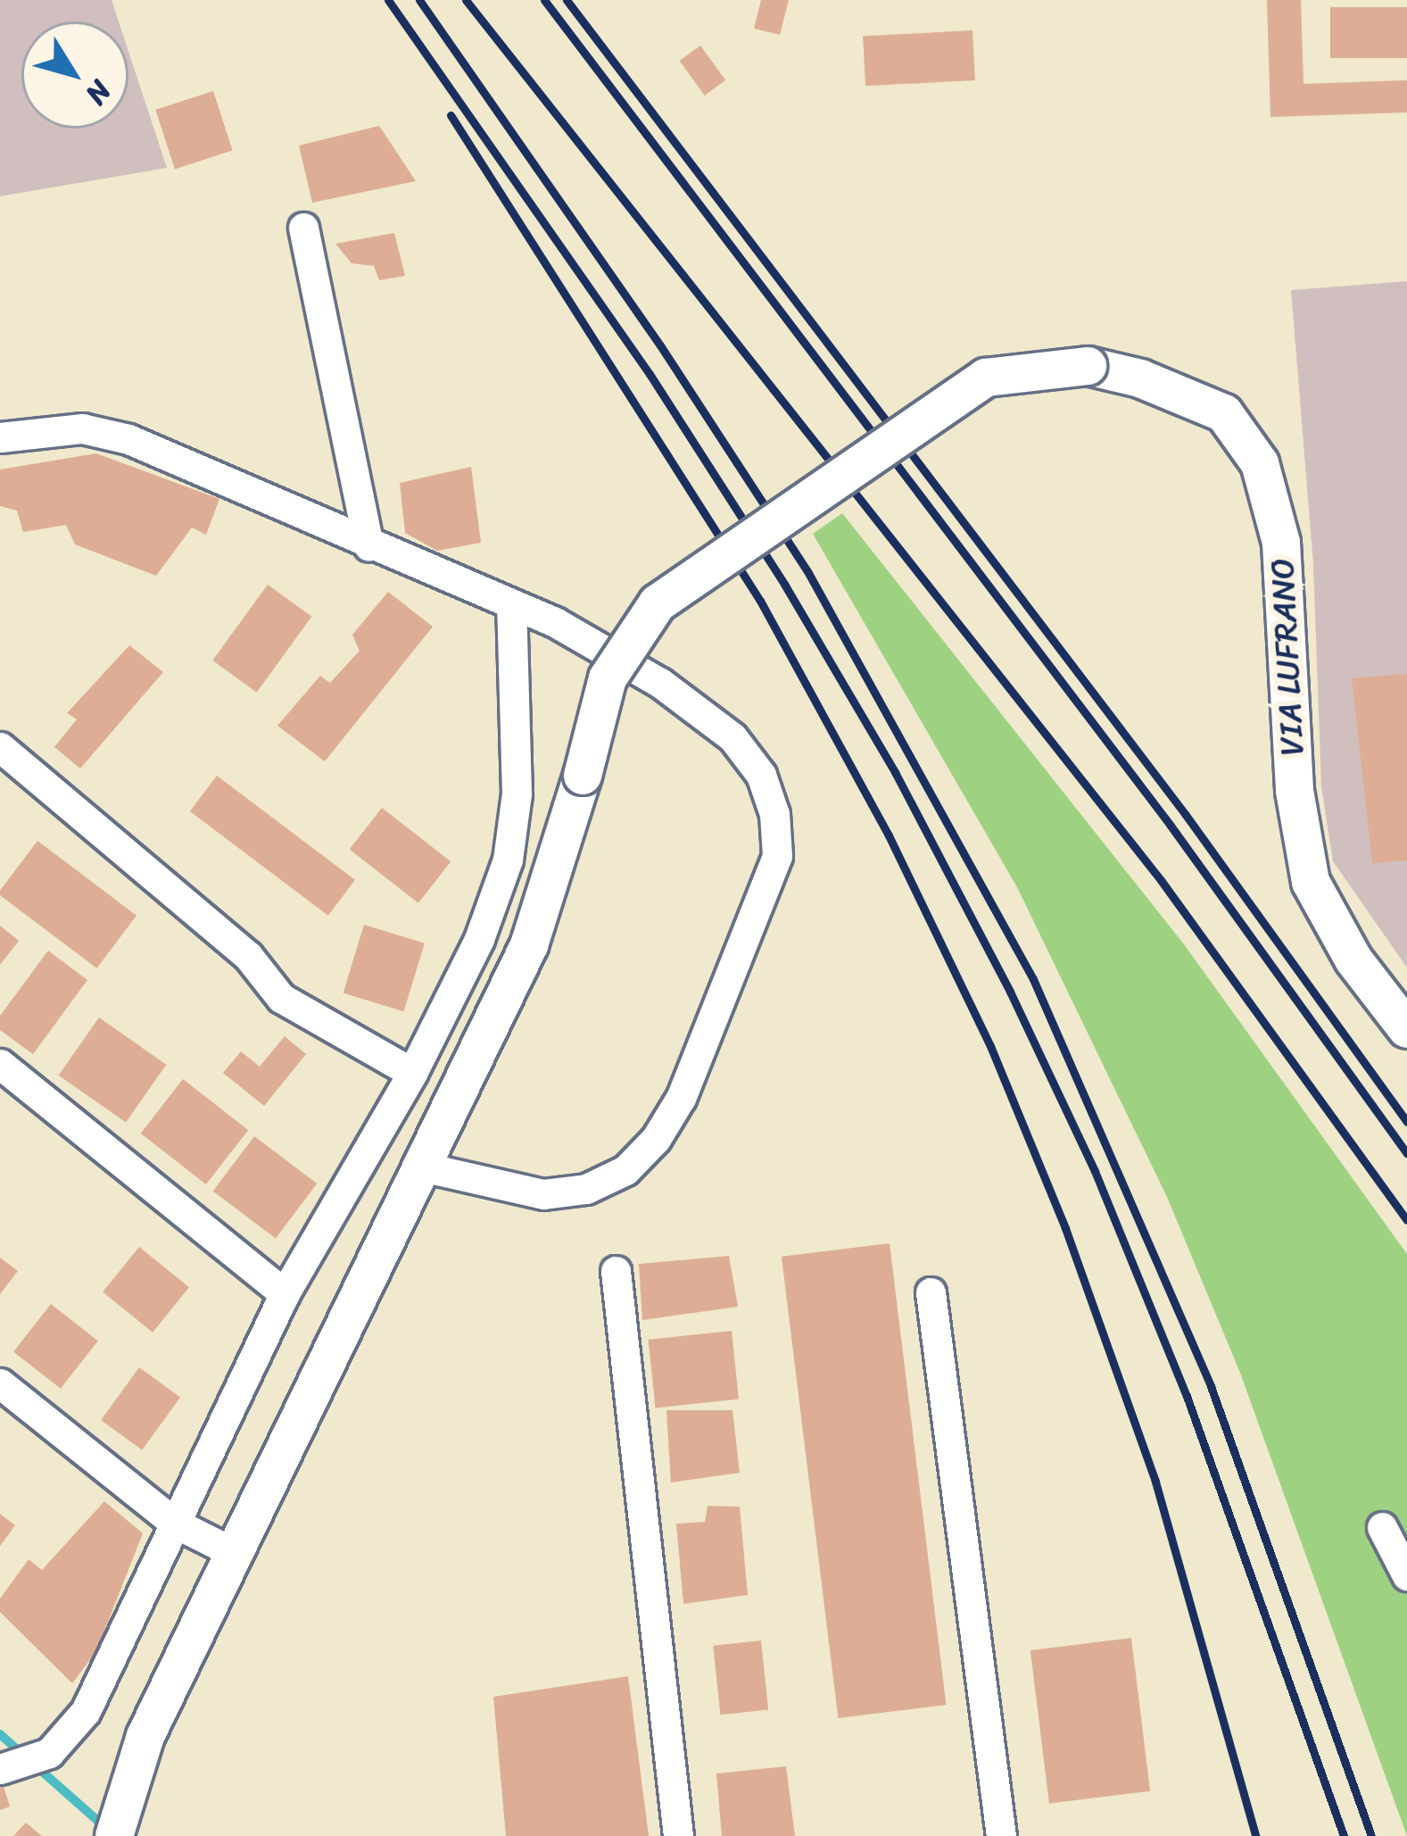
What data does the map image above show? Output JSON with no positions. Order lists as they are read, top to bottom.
{
  "streets": {
    "street": ["VIA LUFRANO"]
  },
  "north": "bottom right"
}
